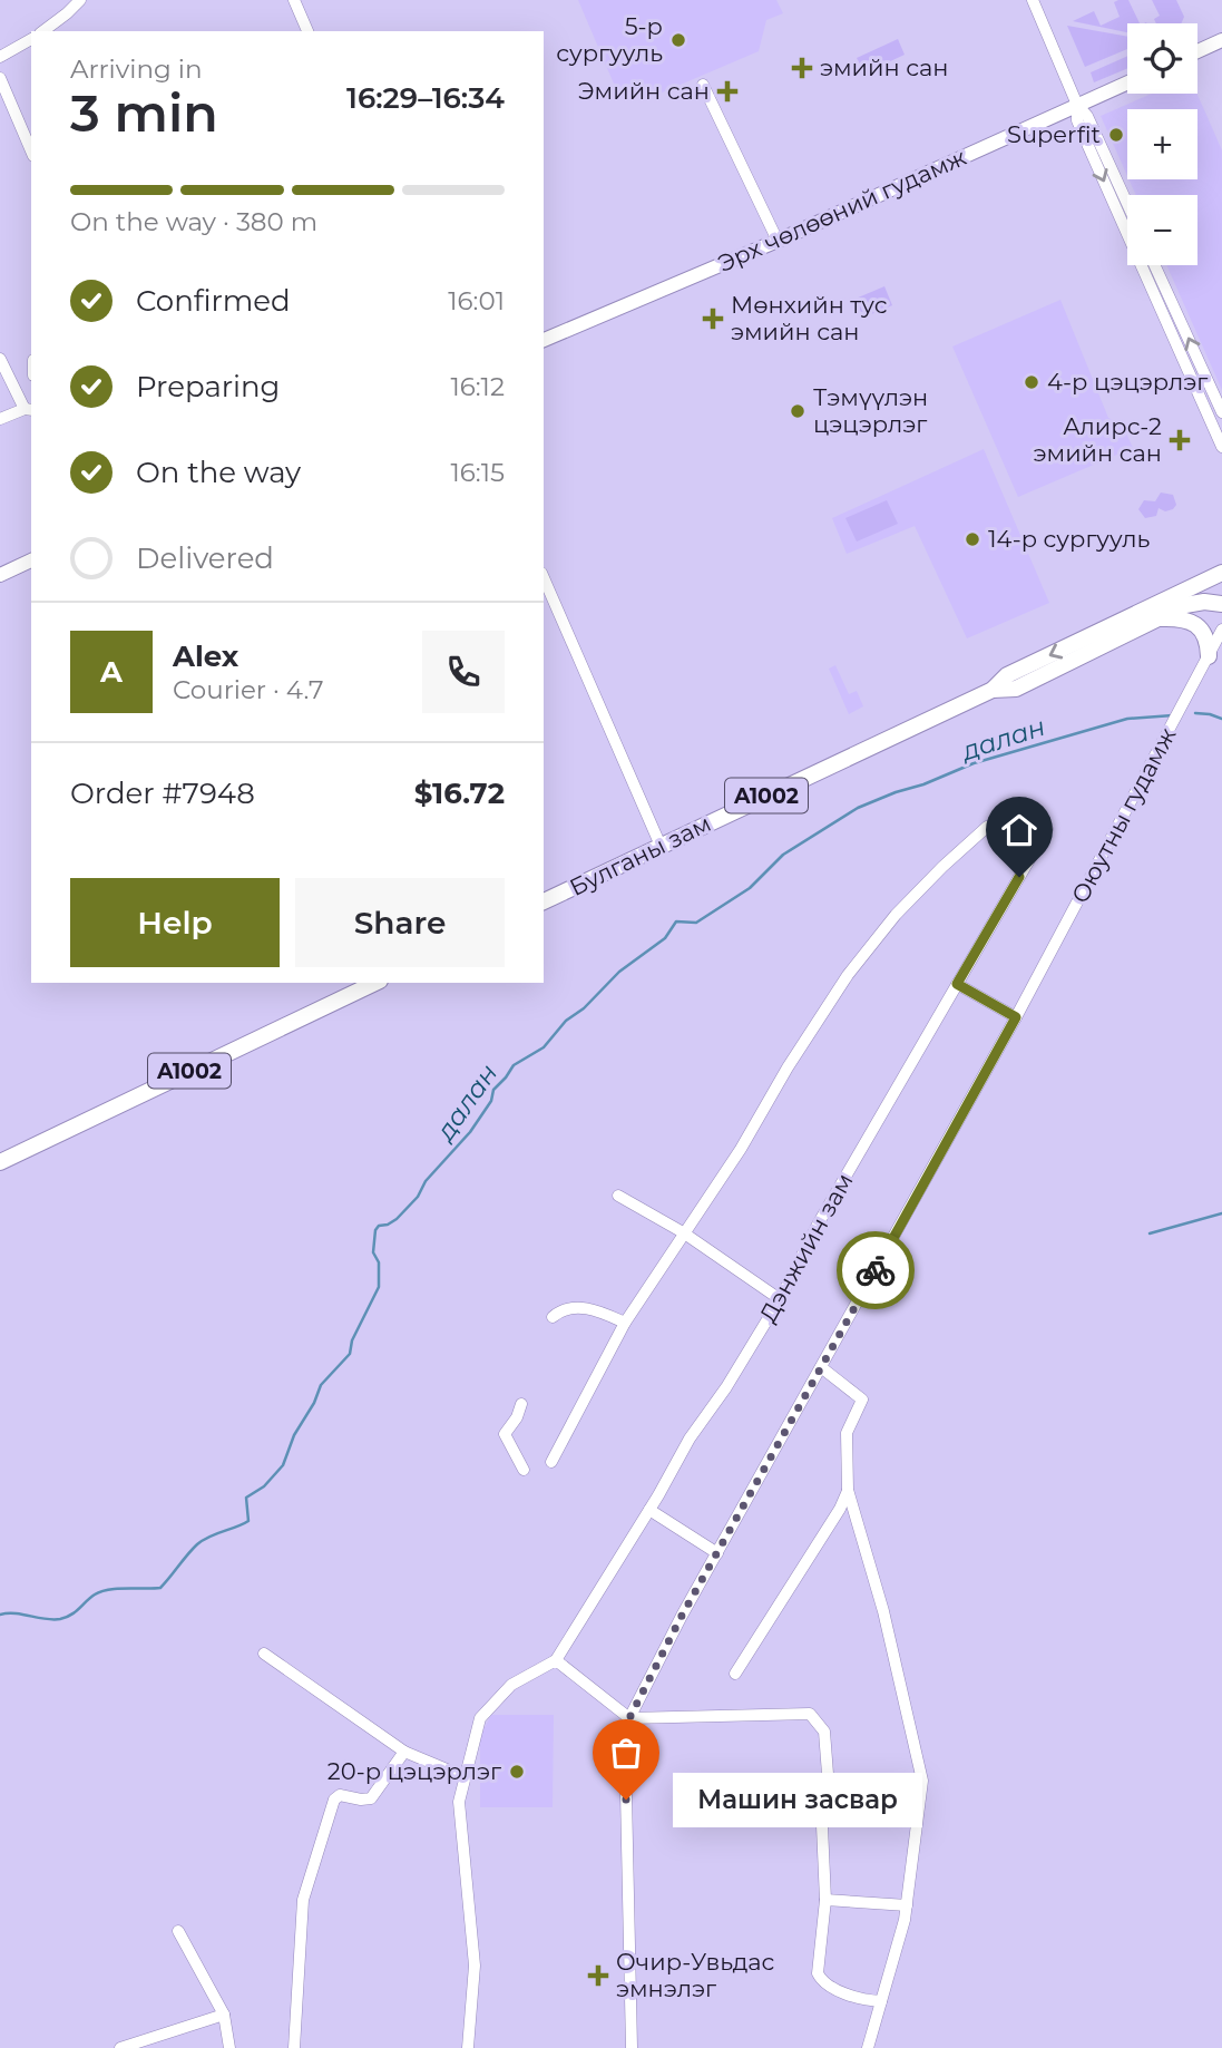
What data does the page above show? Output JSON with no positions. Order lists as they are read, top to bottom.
{
  "streets": {
    "highway": ["A1002", "Булганы зам"],
    "main road": ["Эрх чөлөөний гудамж"],
    "street": ["Оюутны гудамж", "Дэнжийн зам"]
  },
  "water": ["далан"],
  "places": {
    "other": [
      "5-р сургууль",
      "Superfit",
      "4-р цэцэрлэг",
      "Тэмүүлэн цэцэрлэг",
      "14-р сургууль",
      "20-р цэцэрлэг",
      "Машин засвар"
    ],
    "health": [
      "эмийн сан",
      "Эмийн сан",
      "Мөнхийн тус эмийн сан",
      "Aлирс-2 эмийн сан",
      "Oчир-Увьдас эмнэлэг"
    ]
  },
  "page": {
    "map_buttons": ["+", "−"],
    "heading": ["3 min", "Arriving in", "16:29–16:34"],
    "panel": [
      "Alex",
      "Courier · 4.7",
      "Order #7948",
      "$16.72"
    ],
    "bar": "On the way · 380 m",
    "list": [
      ["Confirmed", "16:01"],
      ["Preparing", "16:12"],
      ["On the way", "16:15"],
      "Delivered"
    ],
    "round": "A",
    "buttons": ["Help", "Share"],
    "bubble": "Машин засвар"
  }
}
